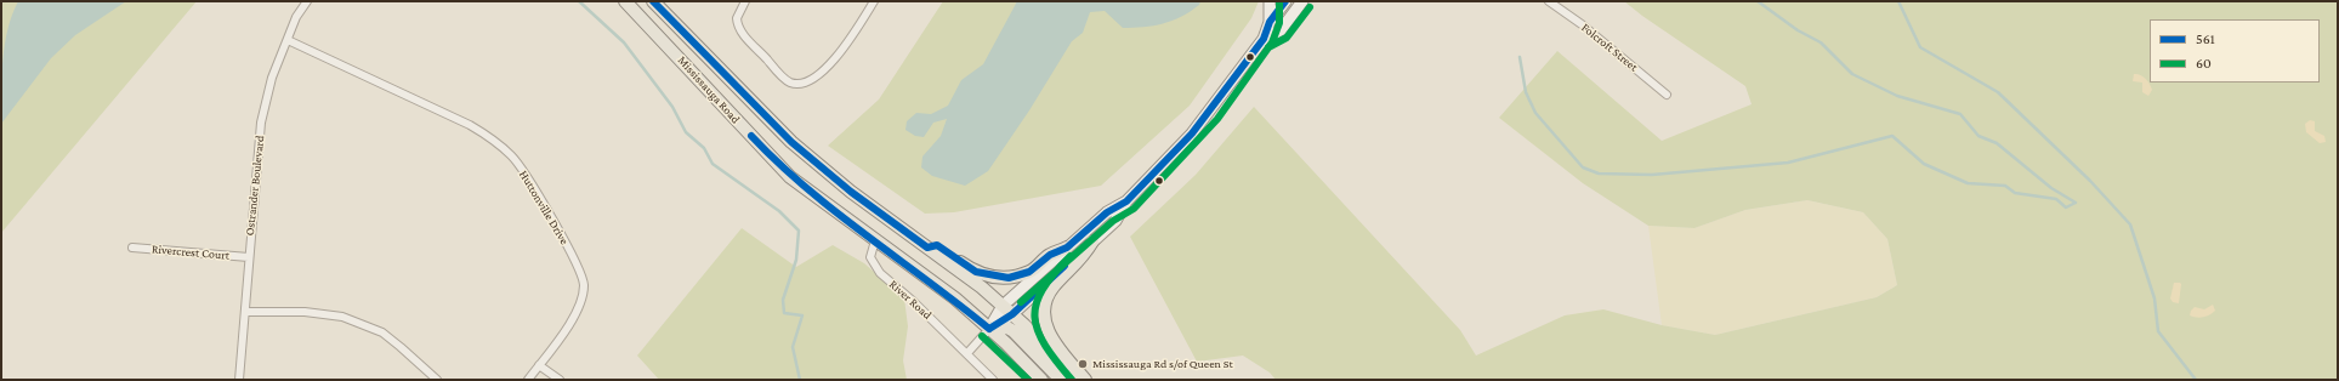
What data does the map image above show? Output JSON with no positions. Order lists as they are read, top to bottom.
{
  "streets": {
    "main road": ["Mississauga Road"],
    "street": [
      "Folcroft Street",
      "Ostrander Boulevard",
      "Huttonville Drive",
      "Rivercrest Court",
      "River Road"
    ]
  },
  "crossings": [
    ["Mississauga Road", "River Road"],
    ["Ostrander Boulevard", "Huttonville Drive"],
    ["Ostrander Boulevard", "Rivercrest Court"]
  ],
  "places": ["Mississauga Rd s/of Queen St"],
  "lines": ["transit line 561", "transit line 60"],
  "legend": ["561", "60"]
}
